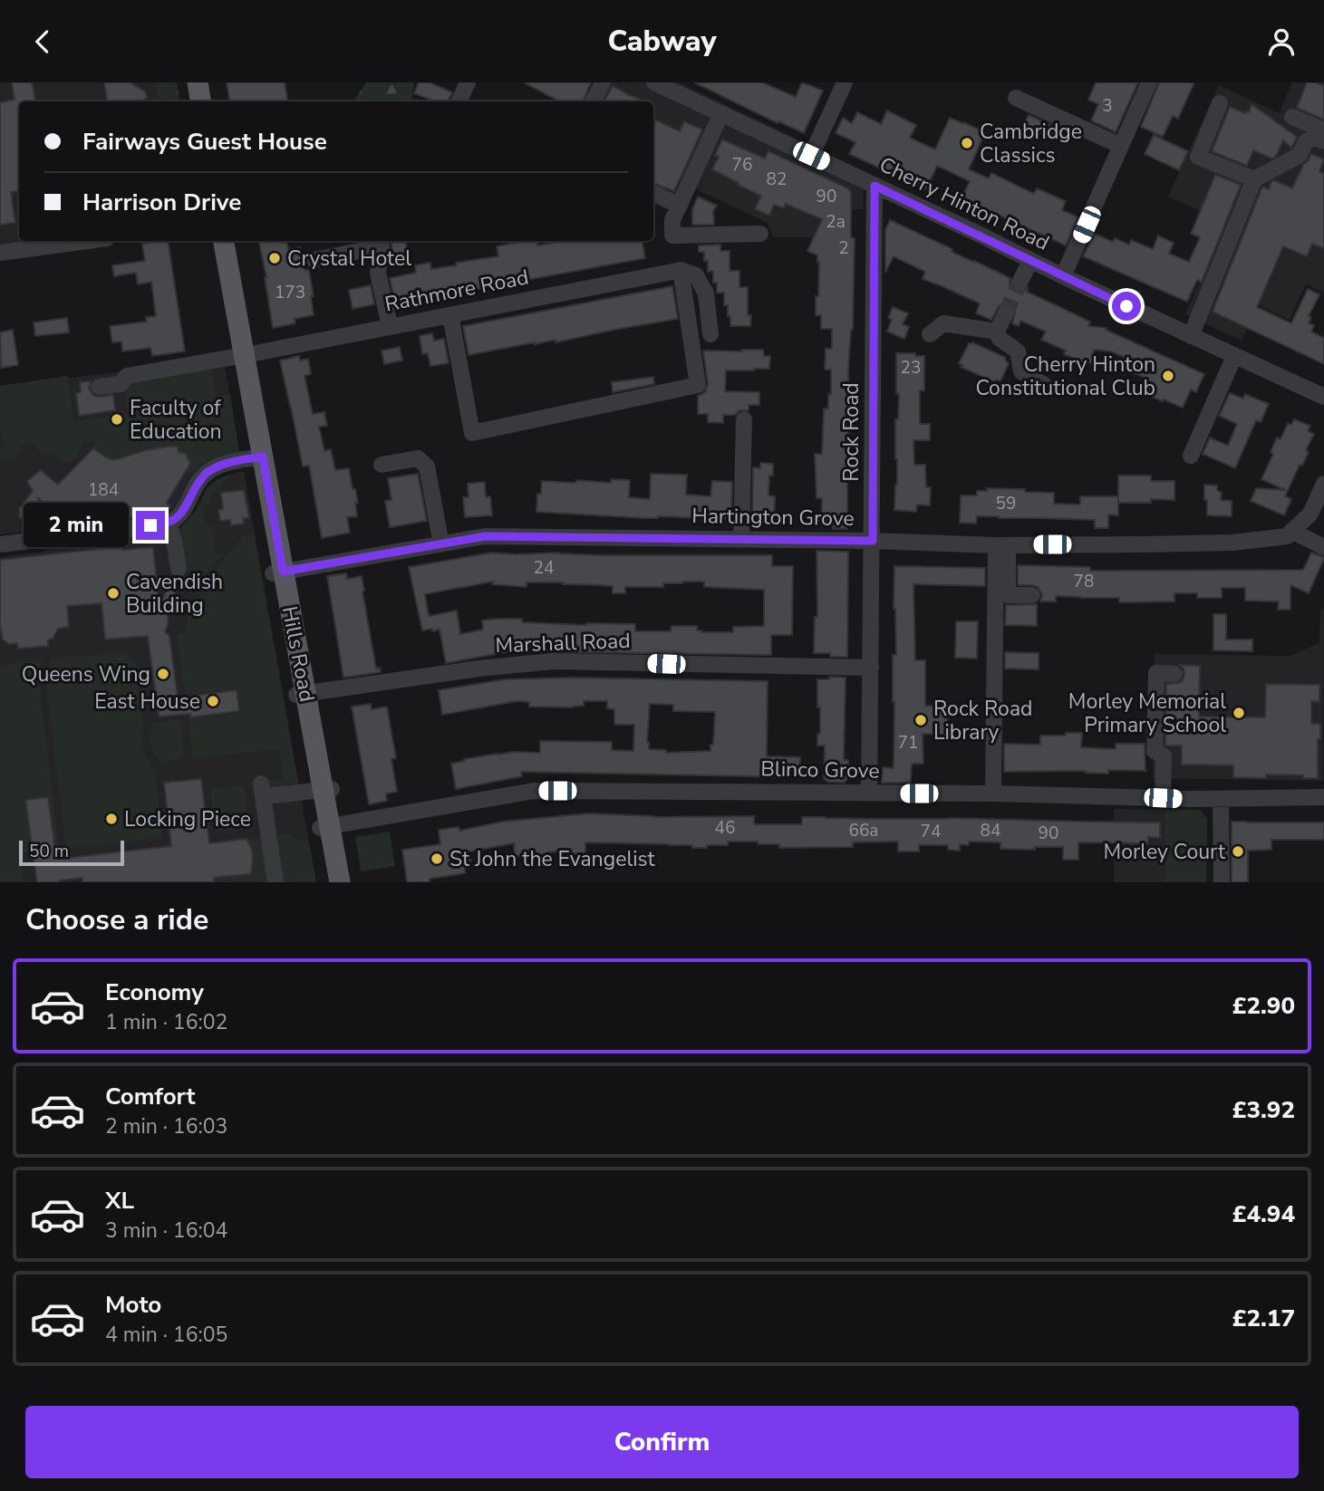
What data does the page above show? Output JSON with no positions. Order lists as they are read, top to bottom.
{
  "streets": {
    "main road": ["Hills Road"],
    "street": [
      "Cherry Hinton Road",
      "Rathmore Road",
      "Rock Road",
      "Hartington Grove",
      "Marshall Road",
      "Blinco Grove"
    ]
  },
  "crossings": [
    ["Cherry Hinton Road", "Rock Road"],
    ["Rathmore Road", "Hills Road"],
    ["Rock Road", "Hartington Grove"],
    ["Rock Road", "Marshall Road"],
    ["Rock Road", "Blinco Grove"],
    ["Hartington Grove", "Hills Road"],
    ["Marshall Road", "Hills Road"],
    ["Hills Road", "Blinco Grove"]
  ],
  "places": [
    "Cambridge Classics",
    "Crystal Hotel",
    "Cherry Hinton Constitutional Club",
    "Faculty of Education",
    "Cavendish Building",
    "Queens Wing",
    "East House",
    "Morley Memorial Primary School",
    "Rock Road Library",
    "Locking Piece",
    "Morley Court",
    "St John the Evangelist"
  ],
  "house_numbers": [
    "3",
    "76",
    "82",
    "90",
    "2a",
    "2",
    "173",
    "23",
    "184",
    "59",
    "24",
    "78",
    "71",
    "46",
    "66a",
    "84",
    "74",
    "90"
  ],
  "scale_bar": "50 m",
  "page": {
    "header": "Cabway",
    "banner": ["Fairways Guest House", "Harrison Drive"],
    "bubble": "2 min",
    "scale": "50 m",
    "heading": "Choose a ride",
    "list": [
      {
        "name": "Economy",
        "note": "1 min · 16:02",
        "value": "£2.90"
      },
      {
        "name": "Comfort",
        "note": "2 min · 16:03",
        "value": "£3.92"
      },
      {
        "name": "XL",
        "note": "3 min · 16:04",
        "value": "£4.94"
      },
      {
        "name": "Moto",
        "note": "4 min · 16:05",
        "value": "£2.17"
      }
    ],
    "buttons": "Confirm"
  }
}
